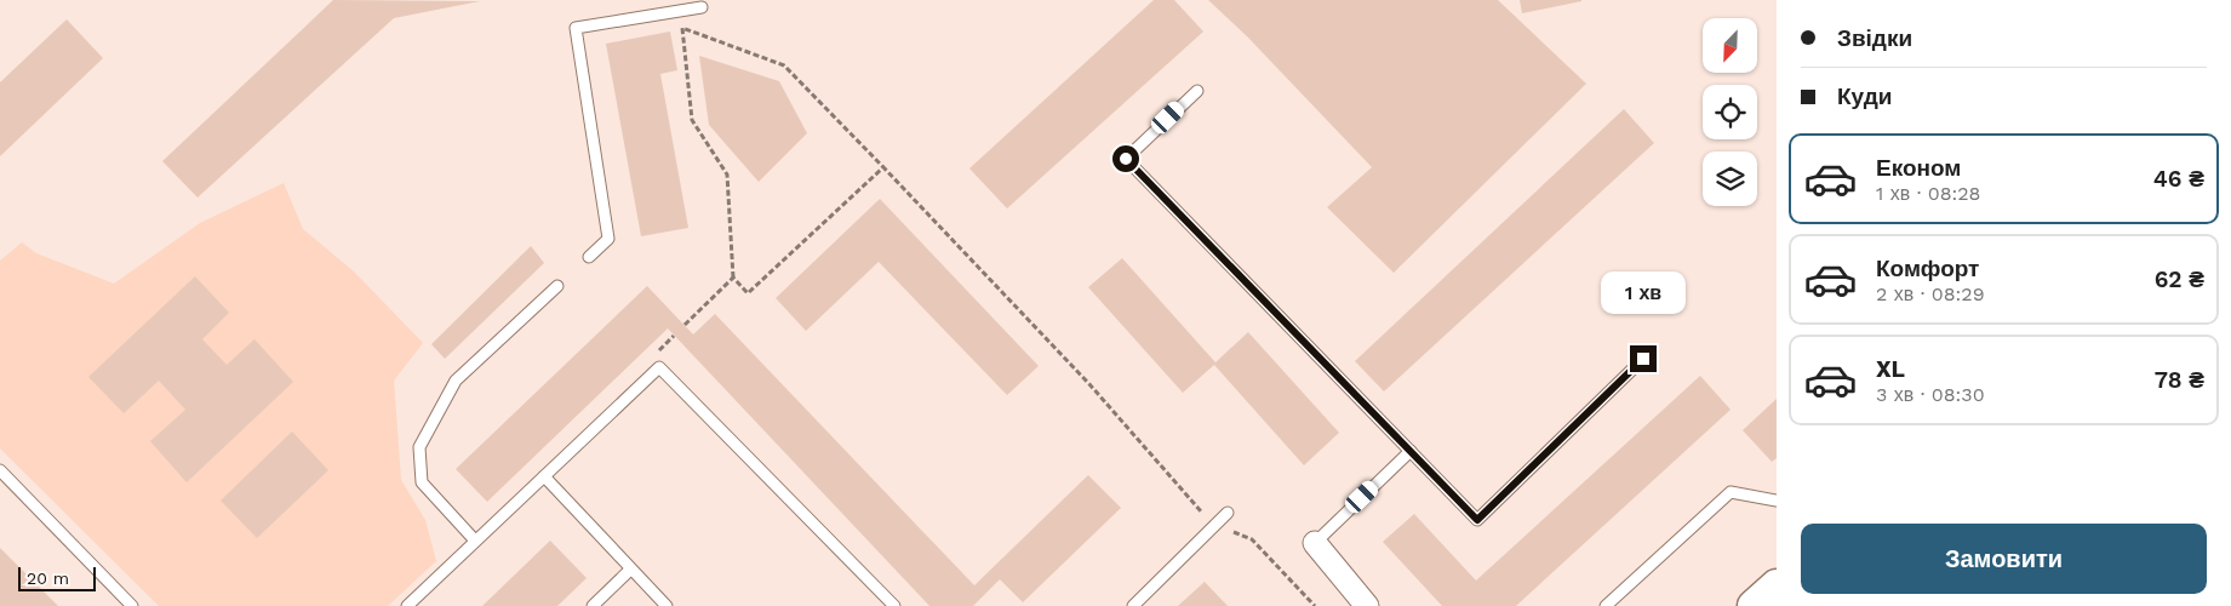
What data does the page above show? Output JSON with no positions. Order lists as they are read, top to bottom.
{
  "scale_bar": "20 m",
  "north": "bottom left",
  "page": {
    "banner": ["Звідки", "Куди"],
    "list": [
      {
        "name": "Економ",
        "note": "1 хв · 08:28",
        "value": "46 ₴"
      },
      {
        "name": "Комфорт",
        "note": "2 хв · 08:29",
        "value": "62 ₴"
      },
      {
        "name": "XL",
        "note": "3 хв · 08:30",
        "value": "78 ₴"
      }
    ],
    "bubble": "1 хв",
    "buttons": "Замовити",
    "scale": "20 m"
  }
}
